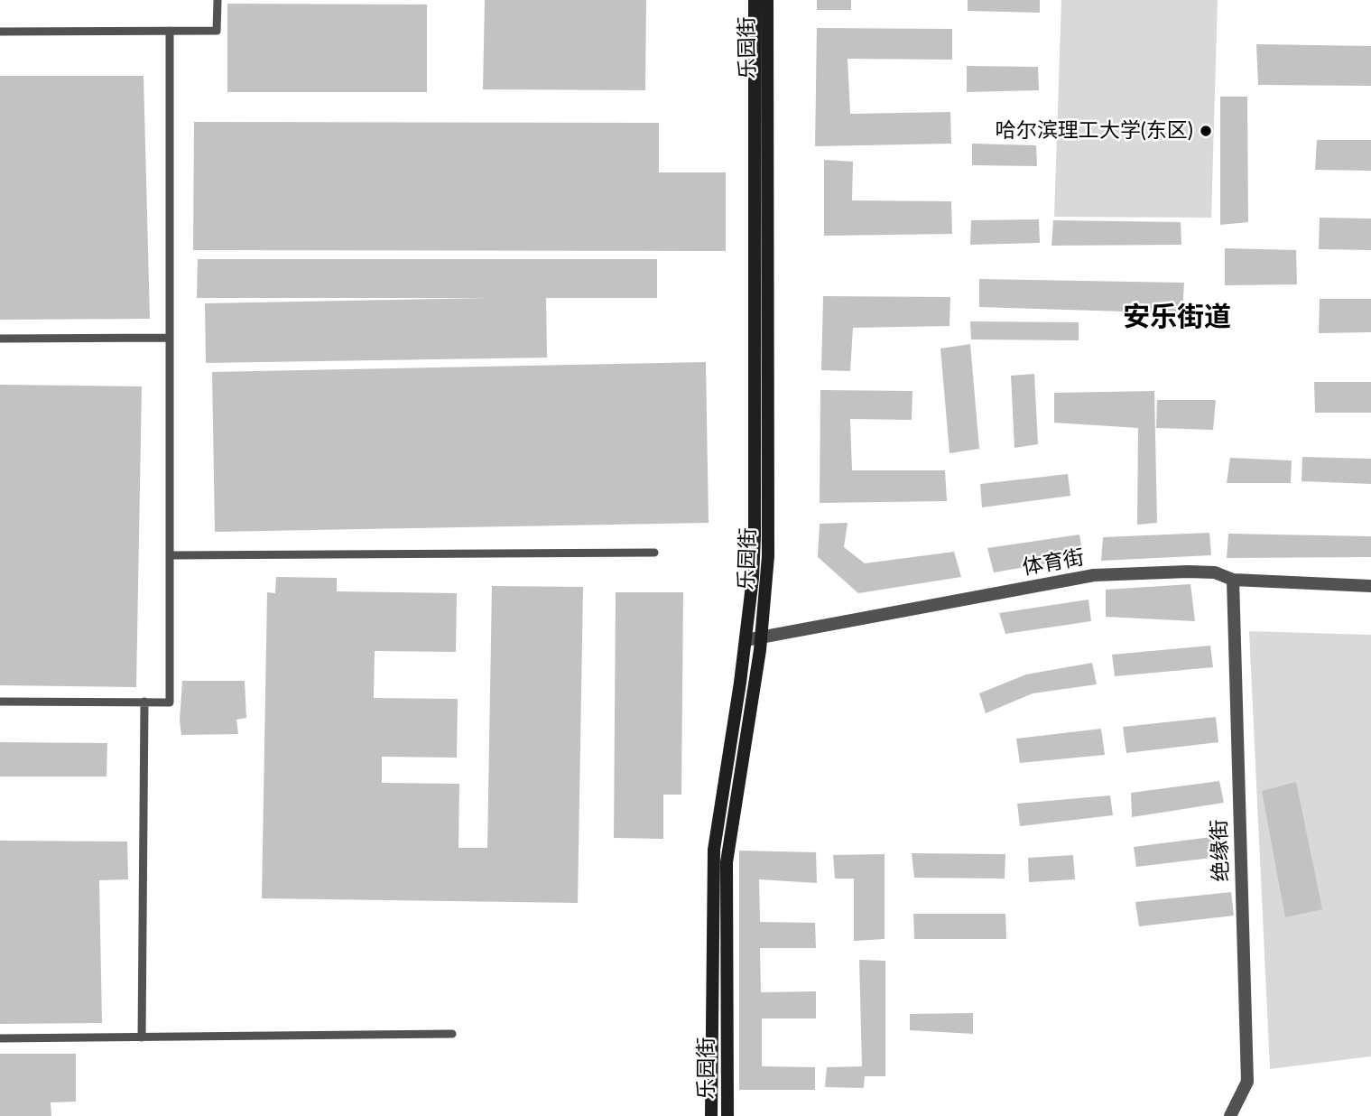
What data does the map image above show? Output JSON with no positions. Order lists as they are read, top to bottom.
{
  "streets": {
    "main road": ["乐园街"],
    "street": ["体育街", "绝缘街"]
  },
  "crossings": [
    ["乐园街", "体育街"],
    ["体育街", "绝缘街"]
  ],
  "districts": ["安乐街道"],
  "places": ["哈尔滨理工大学(东区)"]
}
